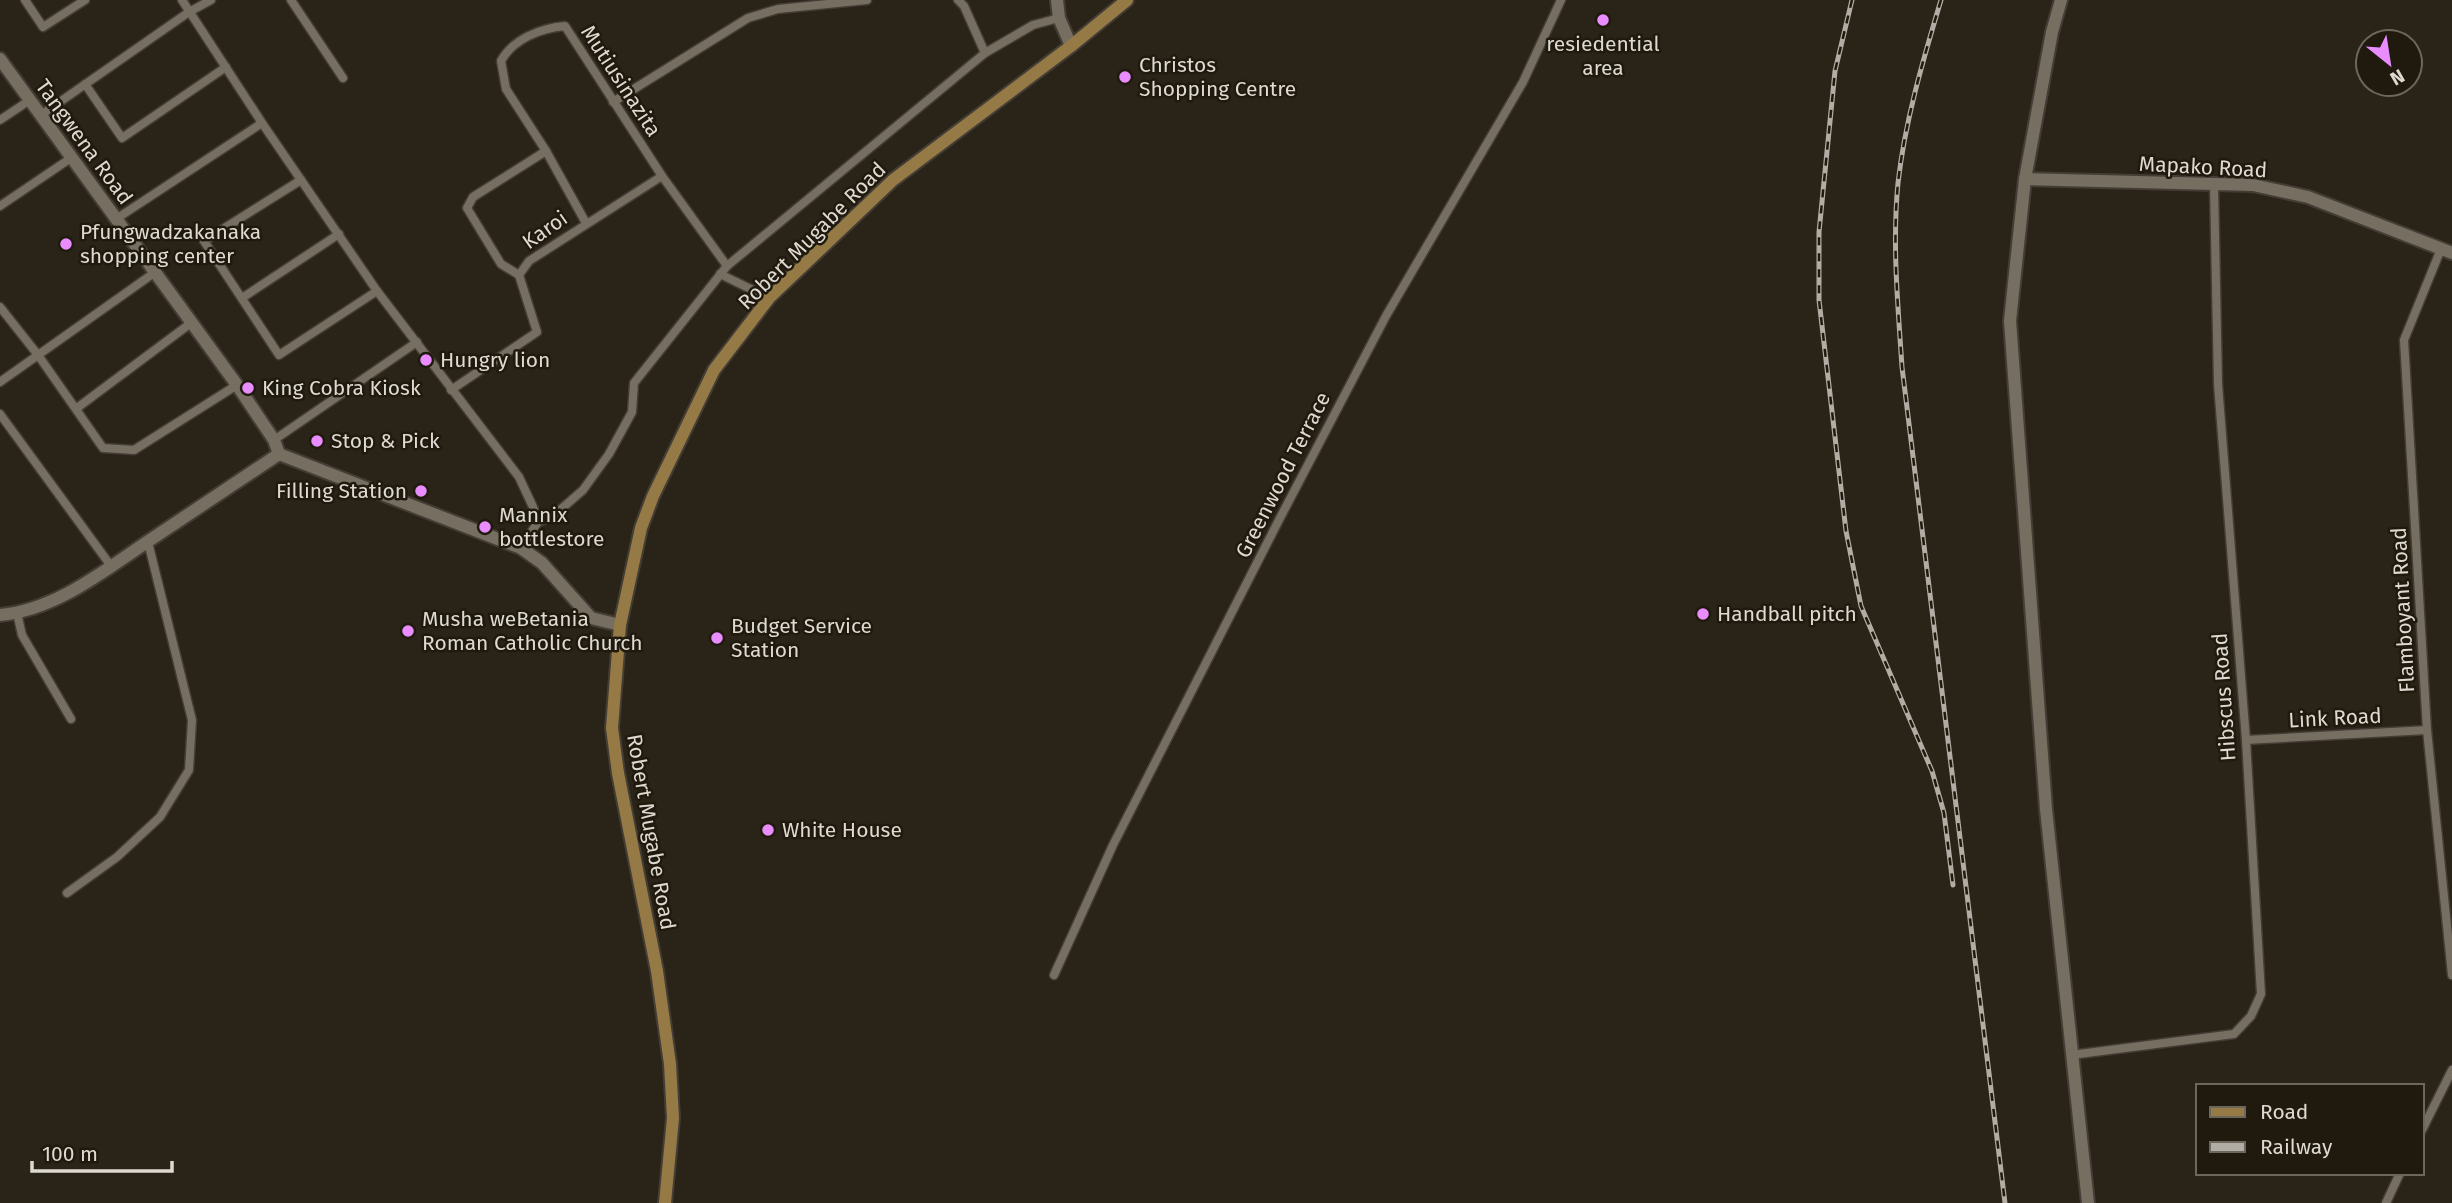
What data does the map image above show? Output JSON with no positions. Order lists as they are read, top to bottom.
{
  "streets": {
    "main road": ["Robert Mugabe Road"],
    "street": [
      "Mutiusinazita",
      "Tangwena Road",
      "Mapako Road",
      "Karoi",
      "Greenwood Terrace",
      "Flamboyant Road",
      "Hibscus Road",
      "Link Road"
    ]
  },
  "crossings": [
    ["Mutiusinazita", "Karoi"],
    ["Mapako Road", "Flamboyant Road"],
    ["Mapako Road", "Hibscus Road"],
    ["Flamboyant Road", "Link Road"],
    ["Hibscus Road", "Link Road"]
  ],
  "places": [
    "resiedential area",
    "Christos Shopping Centre",
    "Pfungwadzakanaka shopping center",
    "Hungry lion",
    "King Cobra Kiosk",
    "Stop & Pick",
    "Filling Station",
    "Mannix bottlestore",
    "Handball pitch",
    "Musha weBetania Roman Catholic Church",
    "Budget Service Station",
    "White House"
  ],
  "legend": ["Road", "Railway"],
  "scale_bar": "100 m",
  "north": "bottom right"
}
